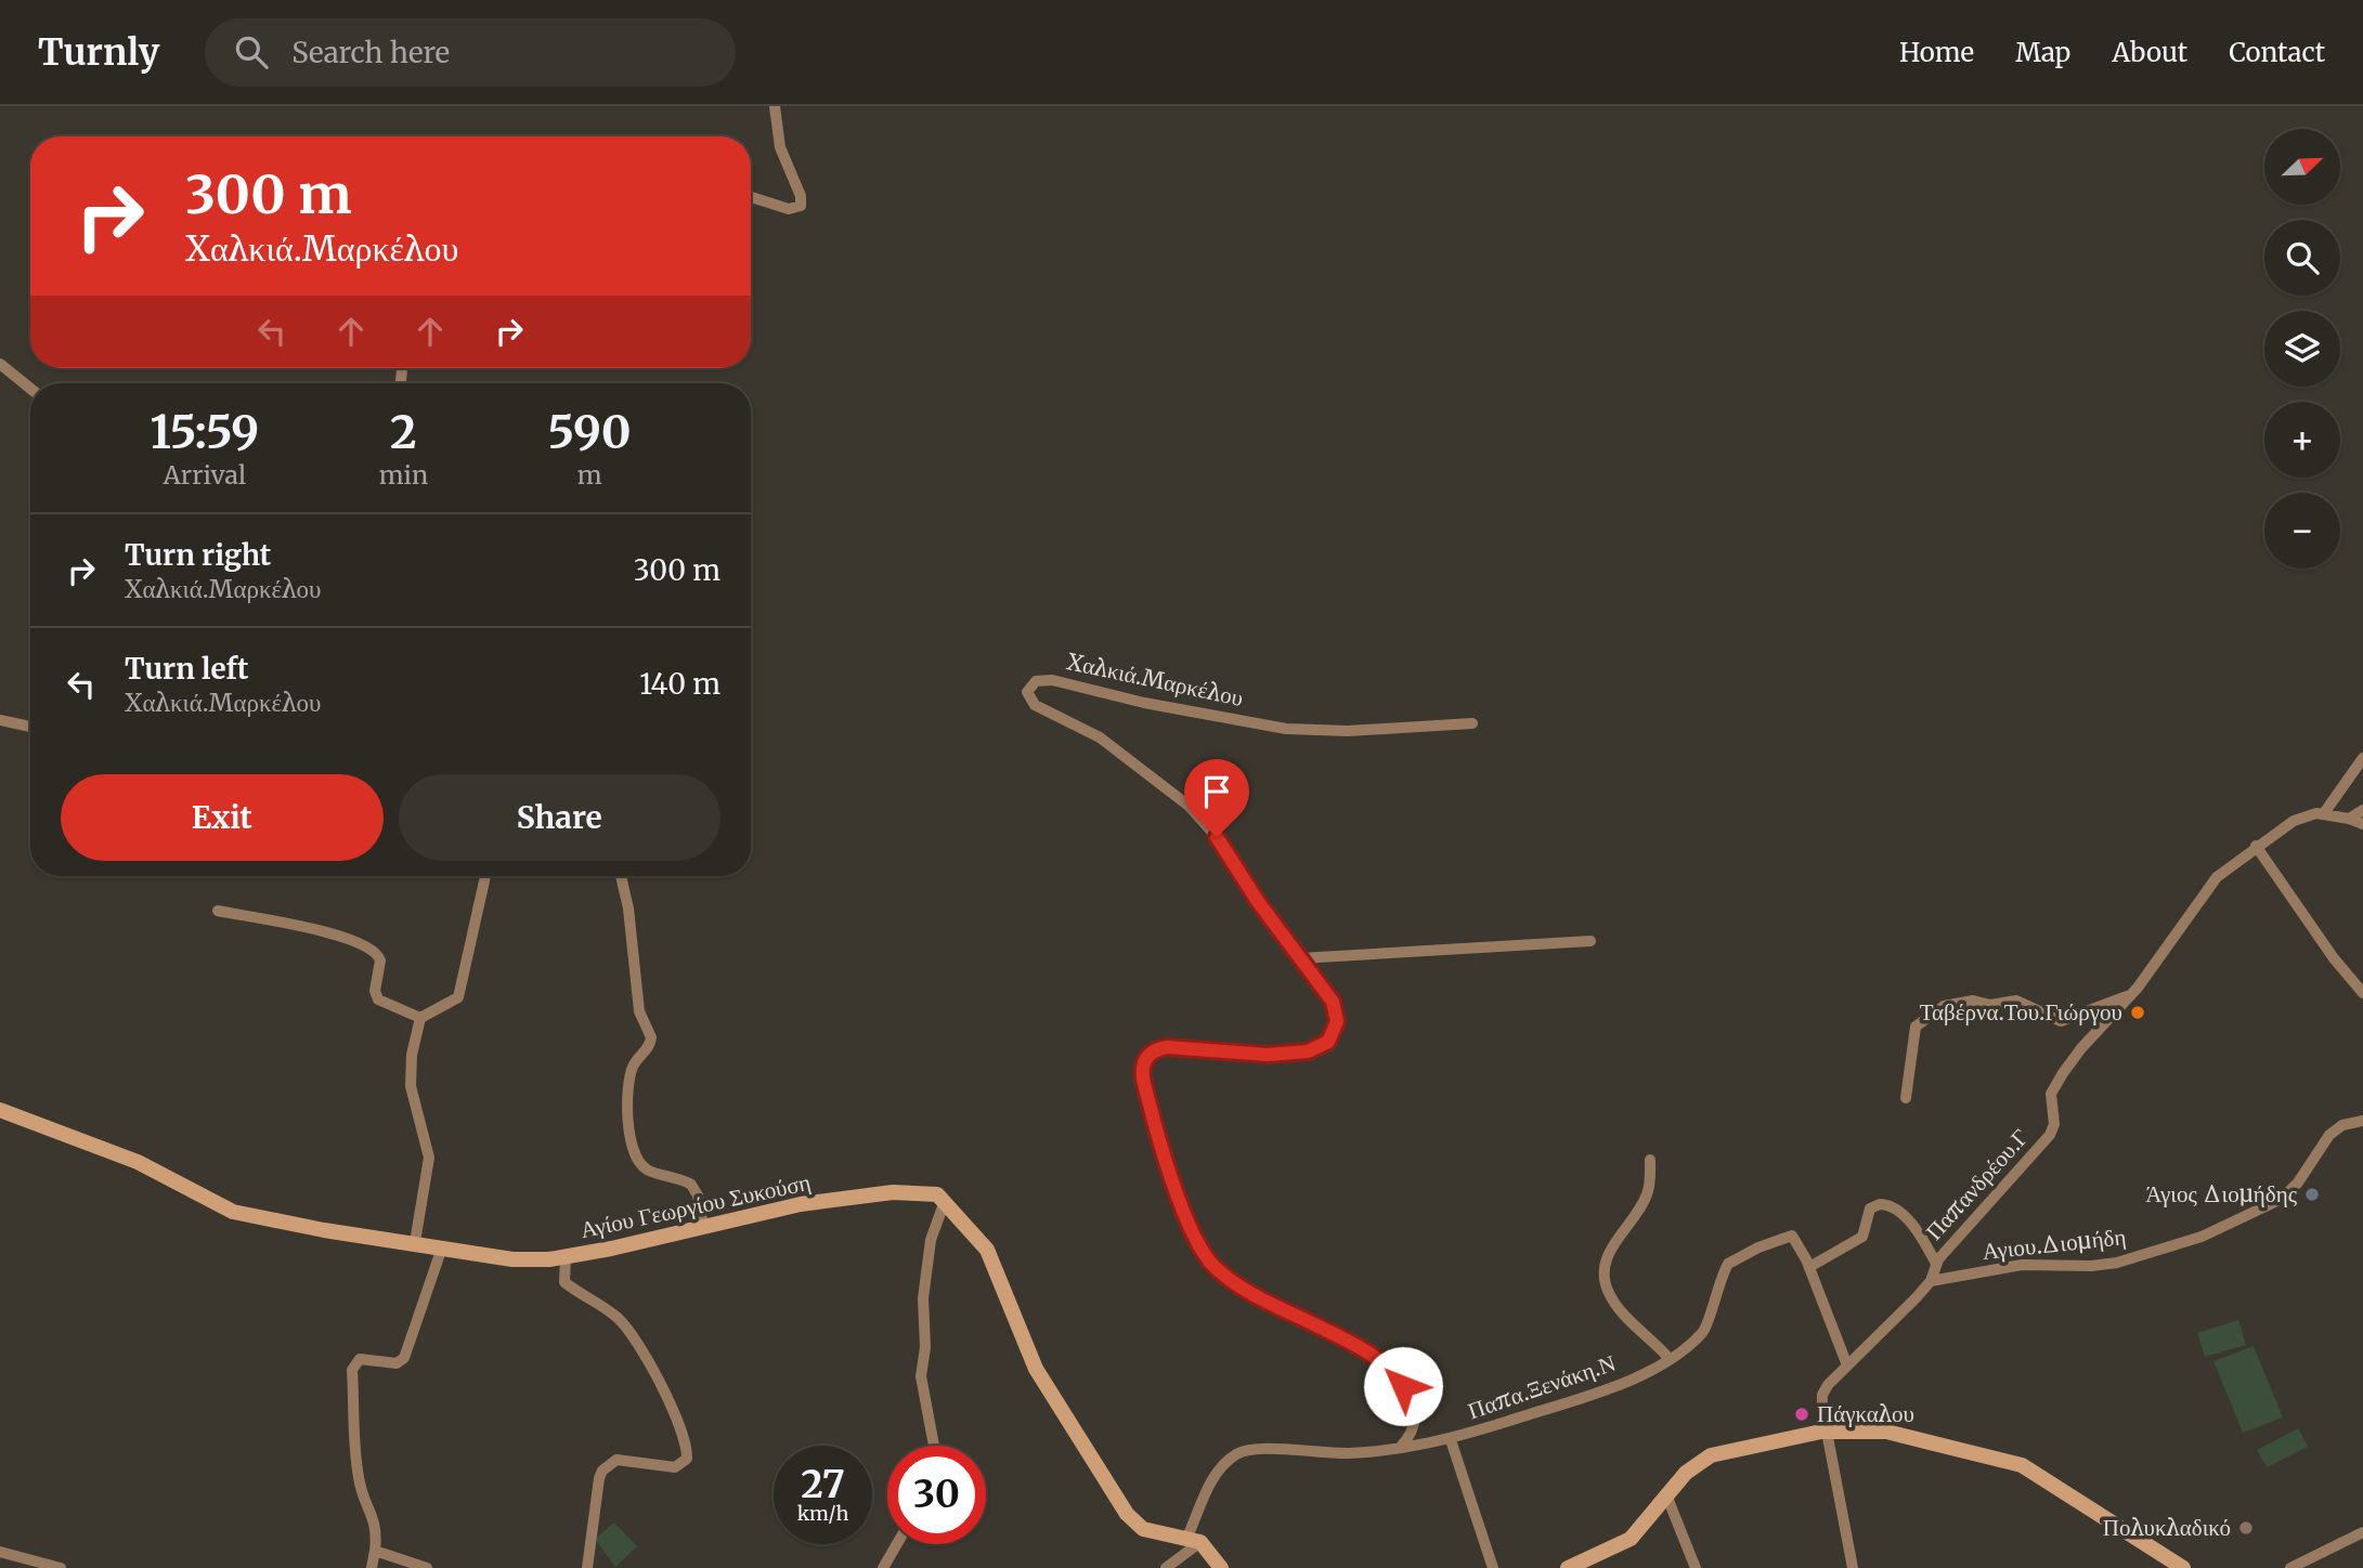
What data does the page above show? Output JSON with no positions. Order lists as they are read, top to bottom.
{
  "streets": {
    "main road": ["Αγίου Γεωργίου Συκούση"],
    "street": [
      "Χαλκιά.Μαρκέλου",
      "Παπανδρέου.Γ",
      "Αγιου.Διομήδη",
      "Παπα.Ξενάκη.Ν"
    ]
  },
  "crossings": [
    ["Χαλκιά.Μαρκέλου", "Παπα.Ξενάκη.Ν"],
    ["Παπανδρέου.Γ", "Αγιου.Διομήδη"]
  ],
  "places": [
    "Ταβέρνα.Του.Γιώργου",
    "Άγιος Διομήδης",
    "Πάγκαλου",
    "Πολυκλαδικό"
  ],
  "north": "top right",
  "page": {
    "header": "Turnly",
    "search": "Search here",
    "nav": [
      "Home",
      "Map",
      "About",
      "Contact"
    ],
    "map_buttons": ["+", "−"],
    "turn": ["300 m", "Χαλκιά.Μαρκέλου"],
    "eta": [
      "15:59",
      "Arrival",
      "2",
      "min",
      "590",
      "m"
    ],
    "list": [
      {
        "name": "Turn right",
        "note": "Χαλκιά.Μαρκέλου",
        "value": "300 m"
      },
      {
        "name": "Turn left",
        "note": "Χαλκιά.Μαρκέλου",
        "value": "140 m"
      }
    ],
    "buttons": ["Exit", "Share"],
    "speed": "27 km/h",
    "limit": "30"
  }
}
